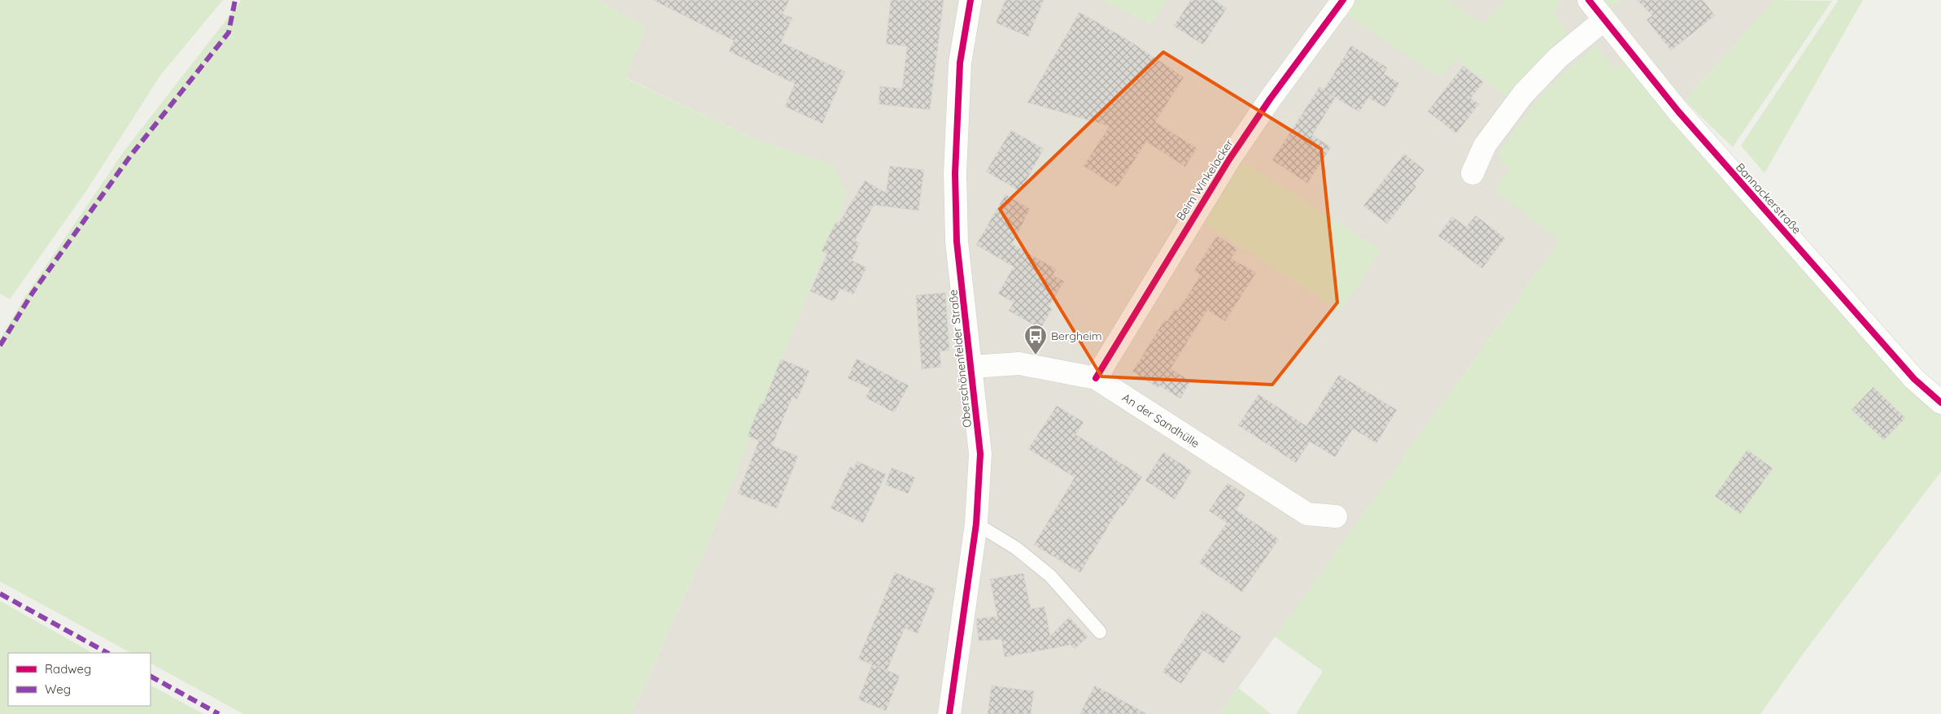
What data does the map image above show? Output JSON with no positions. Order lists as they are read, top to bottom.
{
  "streets": {
    "street": [
      "Beim Winkelacker",
      "Bannackerstraße",
      "Oberschönenfelder Straße",
      "An der Sandhülle"
    ]
  },
  "crossings": [
    ["Beim Winkelacker", "An der Sandhülle"],
    ["Oberschönenfelder Straße", "An der Sandhülle"]
  ],
  "places": {
    "bus stop": ["Bergheim"]
  },
  "legend": ["Radweg", "Weg"]
}
